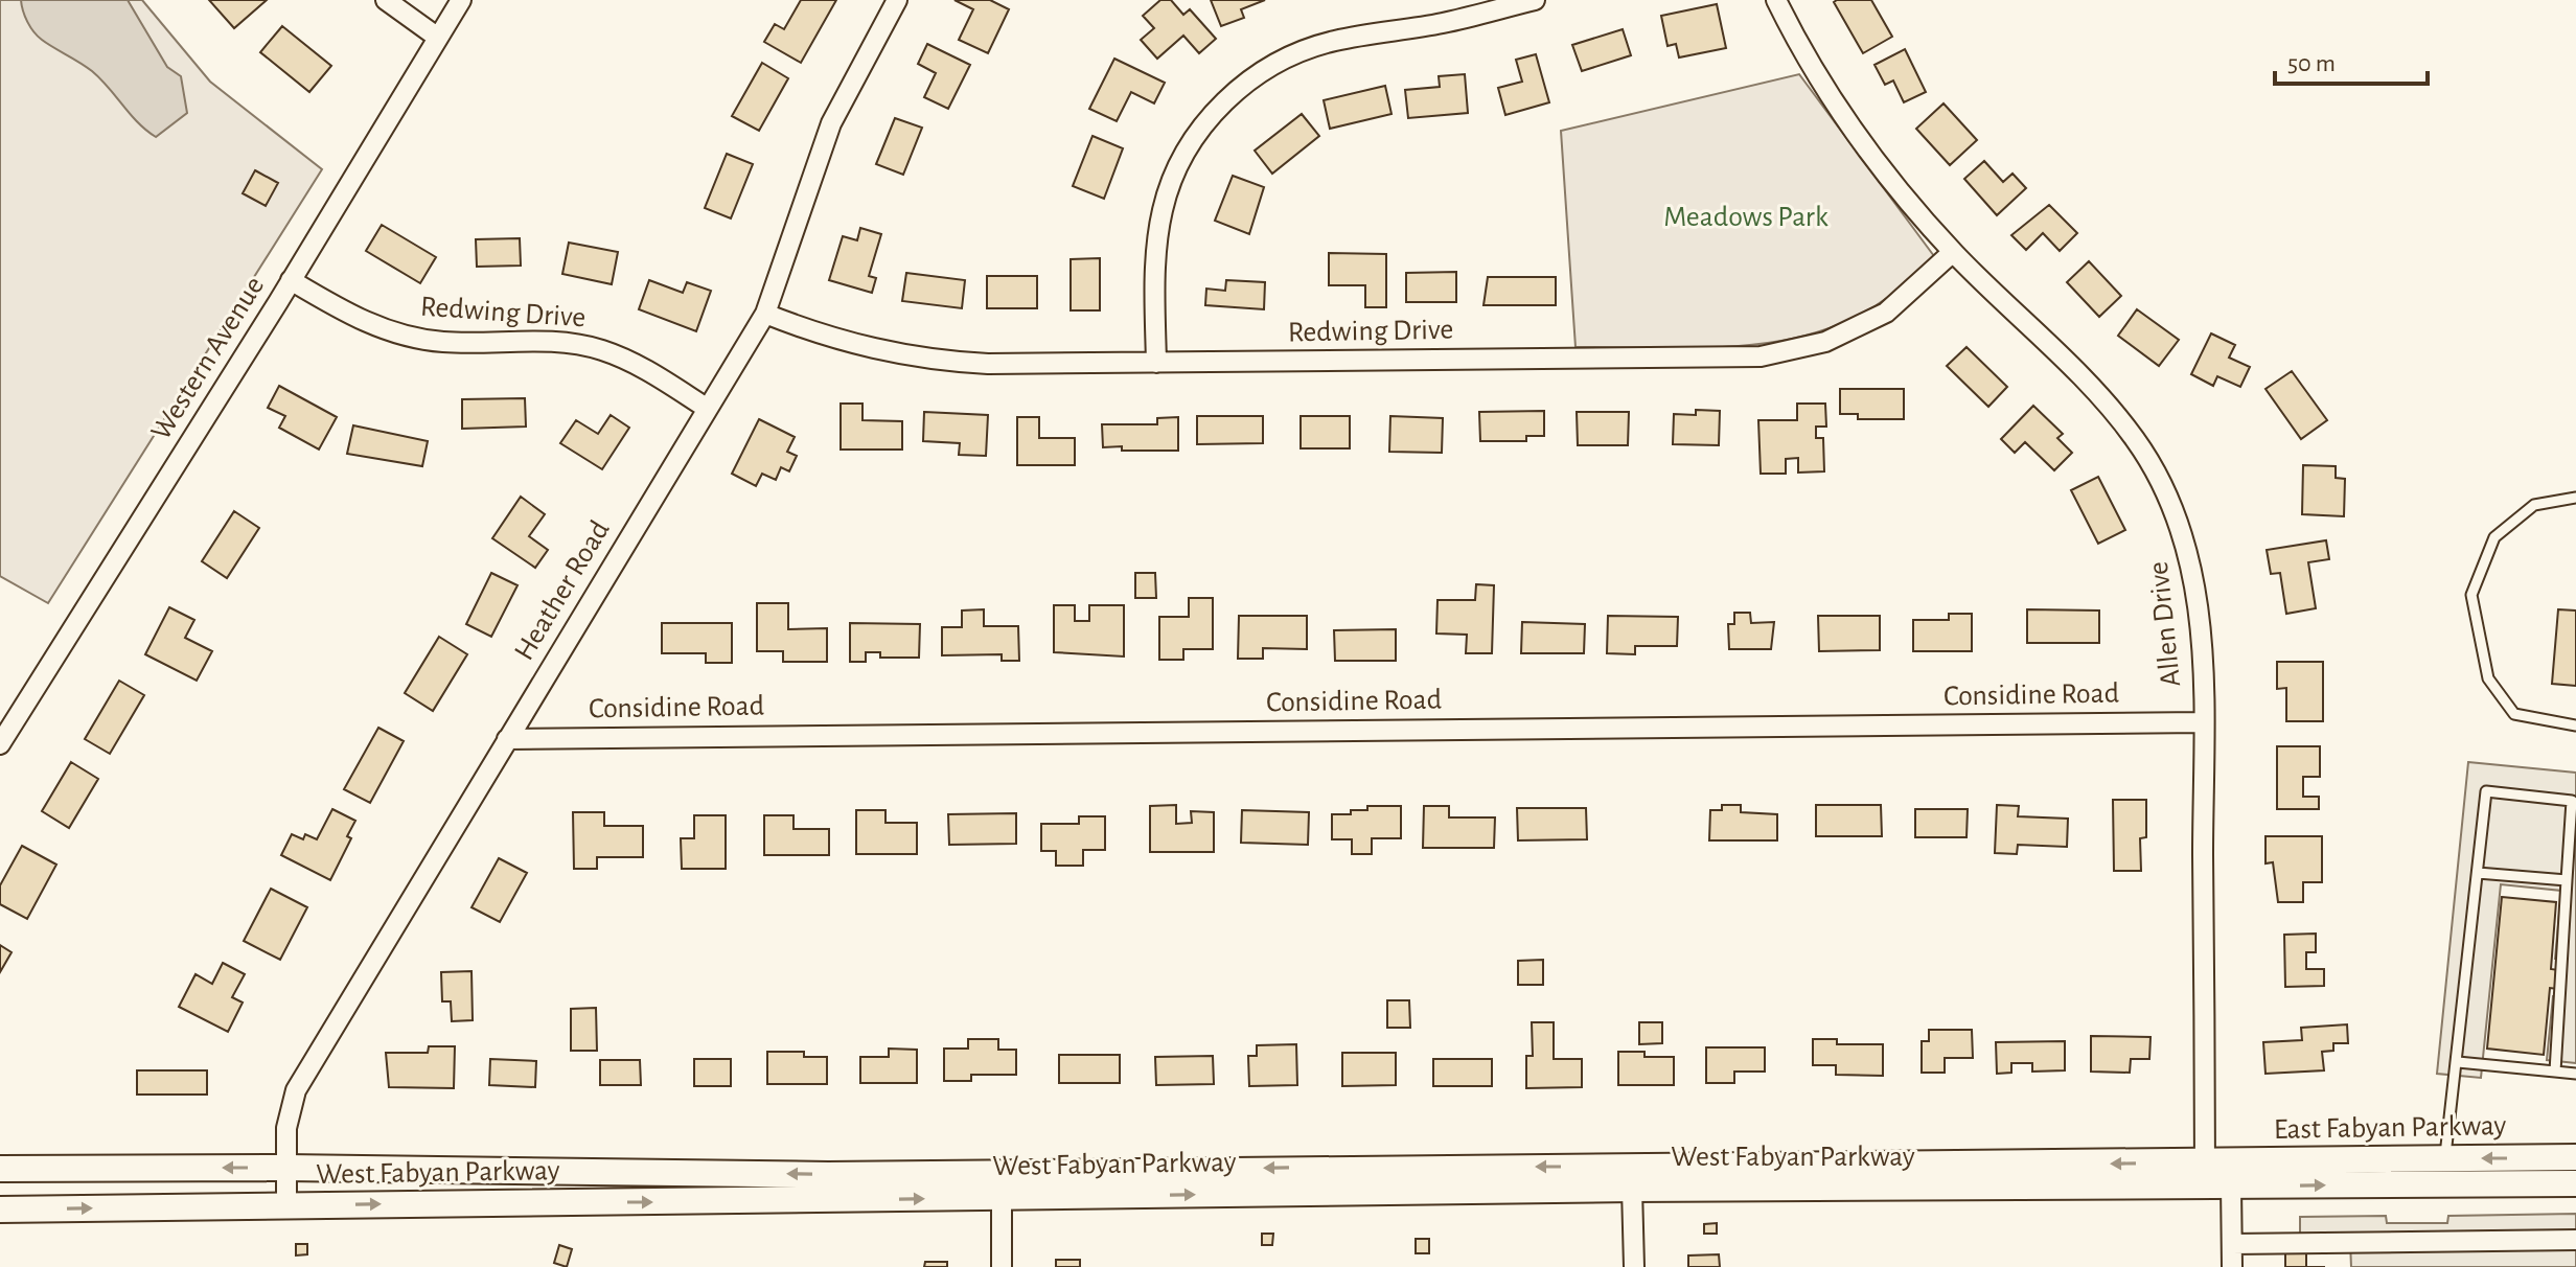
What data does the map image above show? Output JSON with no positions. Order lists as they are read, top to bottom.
{
  "streets": {
    "main road": ["East Fabyan Parkway", "West Fabyan Parkway"],
    "street": [
      "Redwing Drive",
      "Western Avenue",
      "Heather Road",
      "Allen Drive",
      "Considine Road"
    ]
  },
  "crossings": [
    ["Redwing Drive", "Western Avenue"],
    ["Redwing Drive", "Heather Road"],
    ["Redwing Drive", "Allen Drive"],
    ["Heather Road", "Considine Road"],
    ["Heather Road", "West Fabyan Parkway"],
    ["Allen Drive", "Considine Road"],
    ["Allen Drive", "East Fabyan Parkway"],
    ["Allen Drive", "West Fabyan Parkway"],
    ["East Fabyan Parkway", "West Fabyan Parkway"]
  ],
  "parks": ["Meadows Park"],
  "scale_bar": "50 m"
}
